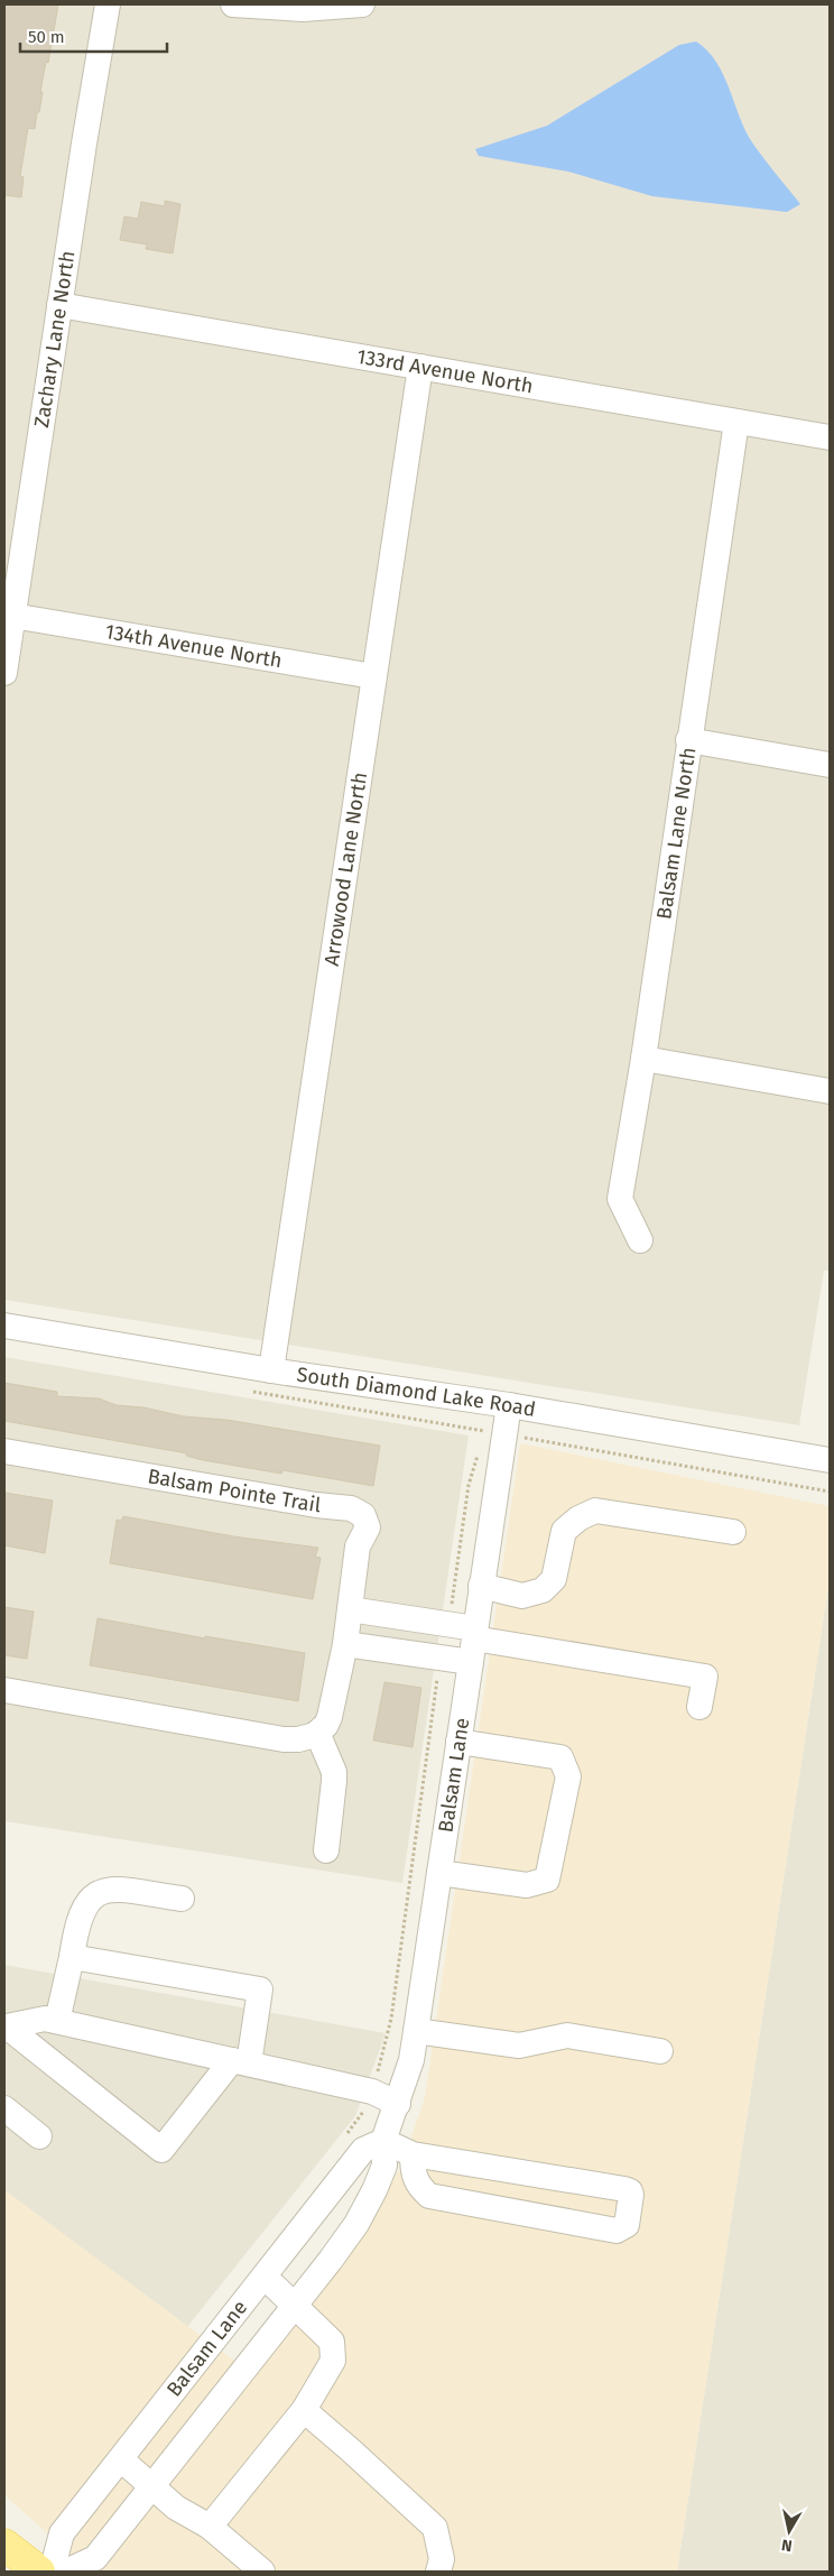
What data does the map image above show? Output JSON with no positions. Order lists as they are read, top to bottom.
{
  "streets": {
    "street": [
      "Zachary Lane North",
      "133rd Avenue North",
      "134th Avenue North",
      "Balsam Lane North",
      "Arrowood Lane North",
      "South Diamond Lake Road",
      "Balsam Pointe Trail",
      "Balsam Lane"
    ]
  },
  "crossings": [
    ["Zachary Lane North", "133rd Avenue North"],
    ["Zachary Lane North", "134th Avenue North"],
    ["133rd Avenue North", "Balsam Lane North"],
    ["133rd Avenue North", "Arrowood Lane North"],
    ["134th Avenue North", "Arrowood Lane North"],
    ["Arrowood Lane North", "South Diamond Lake Road"],
    ["South Diamond Lake Road", "Balsam Lane"]
  ],
  "scale_bar": "50 m",
  "north": "bottom"
}
